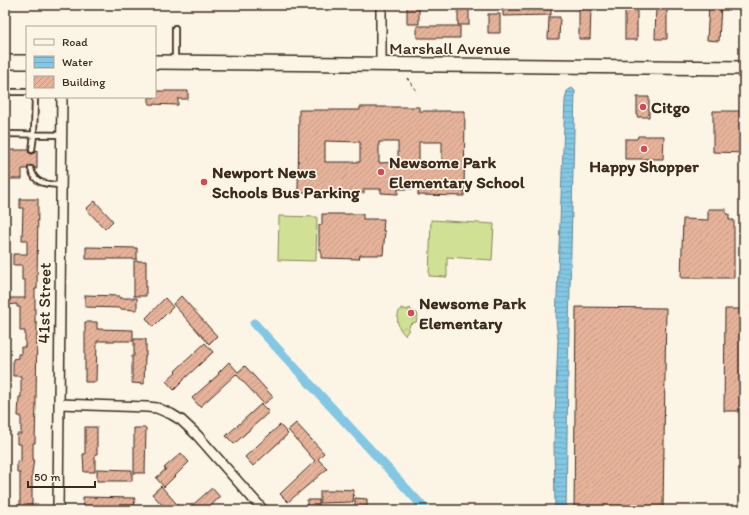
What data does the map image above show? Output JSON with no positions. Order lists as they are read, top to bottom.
{
  "streets": {
    "street": ["Marshall Avenue", "41st Street"]
  },
  "places": [
    "Citgo",
    "Happy Shopper",
    "Newsome Park Elementary School",
    "Newport News Schools Bus Parking",
    "Newsome Park Elementary"
  ],
  "legend": ["Road", "Water", "Building"],
  "scale_bar": "50 m"
}
